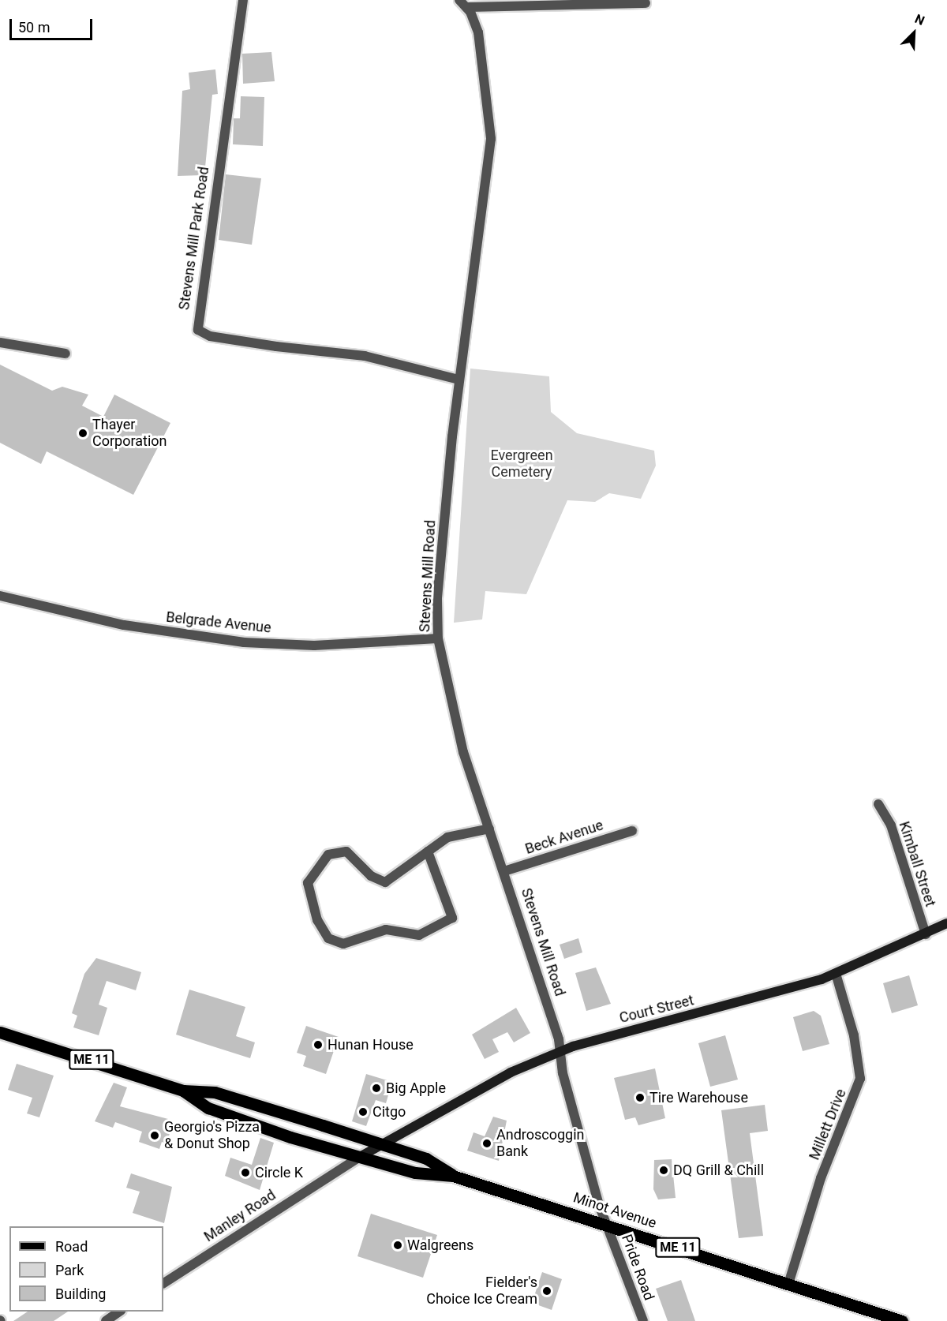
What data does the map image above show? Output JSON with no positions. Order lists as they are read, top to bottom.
{
  "streets": {
    "main road": [
      "Court Street",
      "ME 11",
      "Minot Avenue",
      "Manley Road"
    ],
    "street": [
      "Stevens Mill Park Road",
      "Stevens Mill Road",
      "Belgrade Avenue",
      "Beck Avenue",
      "Kimball Street",
      "Millett Drive",
      "Pride Road"
    ]
  },
  "crossings": [
    ["Stevens Mill Park Road", "Stevens Mill Road"],
    ["Stevens Mill Road", "Belgrade Avenue"],
    ["Stevens Mill Road", "Beck Avenue"],
    ["Stevens Mill Road", "Court Street"],
    ["Stevens Mill Road", "Minot Avenue"],
    ["Stevens Mill Road", "Pride Road"],
    ["Kimball Street", "Court Street"],
    ["Court Street", "Millett Drive"],
    ["Court Street", "Minot Avenue"],
    ["Court Street", "Manley Road"],
    ["Millett Drive", "Minot Avenue"],
    ["Minot Avenue", "Manley Road"],
    ["Minot Avenue", "Pride Road"]
  ],
  "parks": ["Evergreen Cemetery"],
  "places": [
    "Thayer Corporation",
    "Hunan House",
    "Big Apple",
    "Tire Warehouse",
    "Citgo",
    "Georgio's Pizza & Donut Shop",
    "Androscoggin Bank",
    "DQ Grill & Chill",
    "Circle K",
    "Walgreens",
    "Fielder's Choice Ice Cream"
  ],
  "legend": ["Road", "Park", "Building"],
  "scale_bar": "50 m",
  "north": "top right"
}
